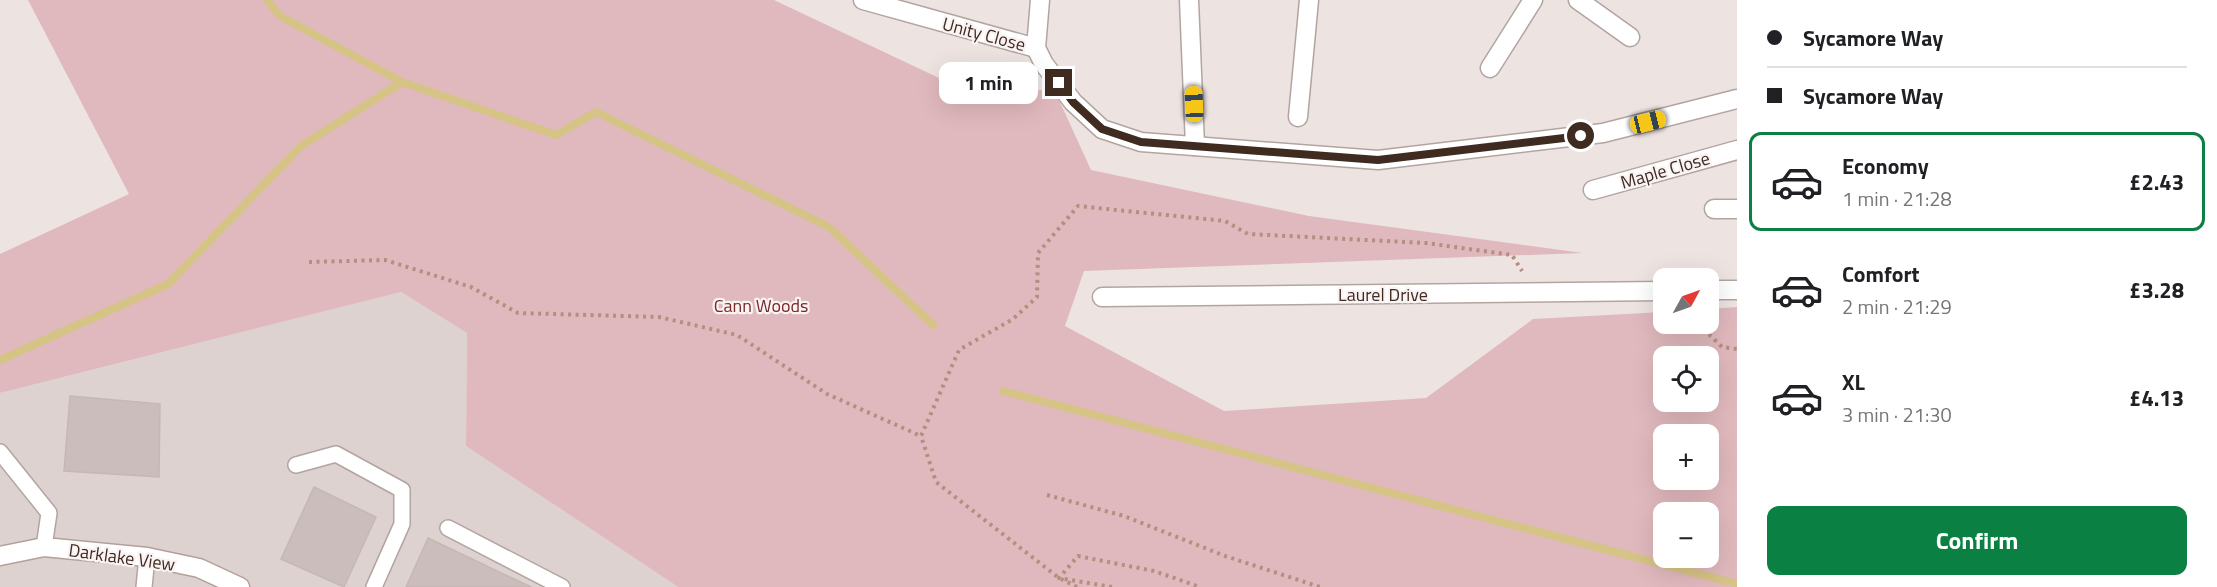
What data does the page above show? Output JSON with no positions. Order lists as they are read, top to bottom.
{
  "streets": {
    "street": [
      "Unity Close",
      "Maple Close",
      "Laurel Drive",
      "Darklake View"
    ]
  },
  "parks": ["Cann Woods"],
  "north": "top right",
  "page": {
    "banner": ["Sycamore Way", "Sycamore Way"],
    "bubble": "1 min",
    "list": [
      {
        "name": "Economy",
        "note": "1 min · 21:28",
        "value": "£2.43"
      },
      {
        "name": "Comfort",
        "note": "2 min · 21:29",
        "value": "£3.28"
      },
      {
        "name": "XL",
        "note": "3 min · 21:30",
        "value": "£4.13"
      }
    ],
    "map_buttons": ["+", "−"],
    "buttons": "Confirm"
  }
}
